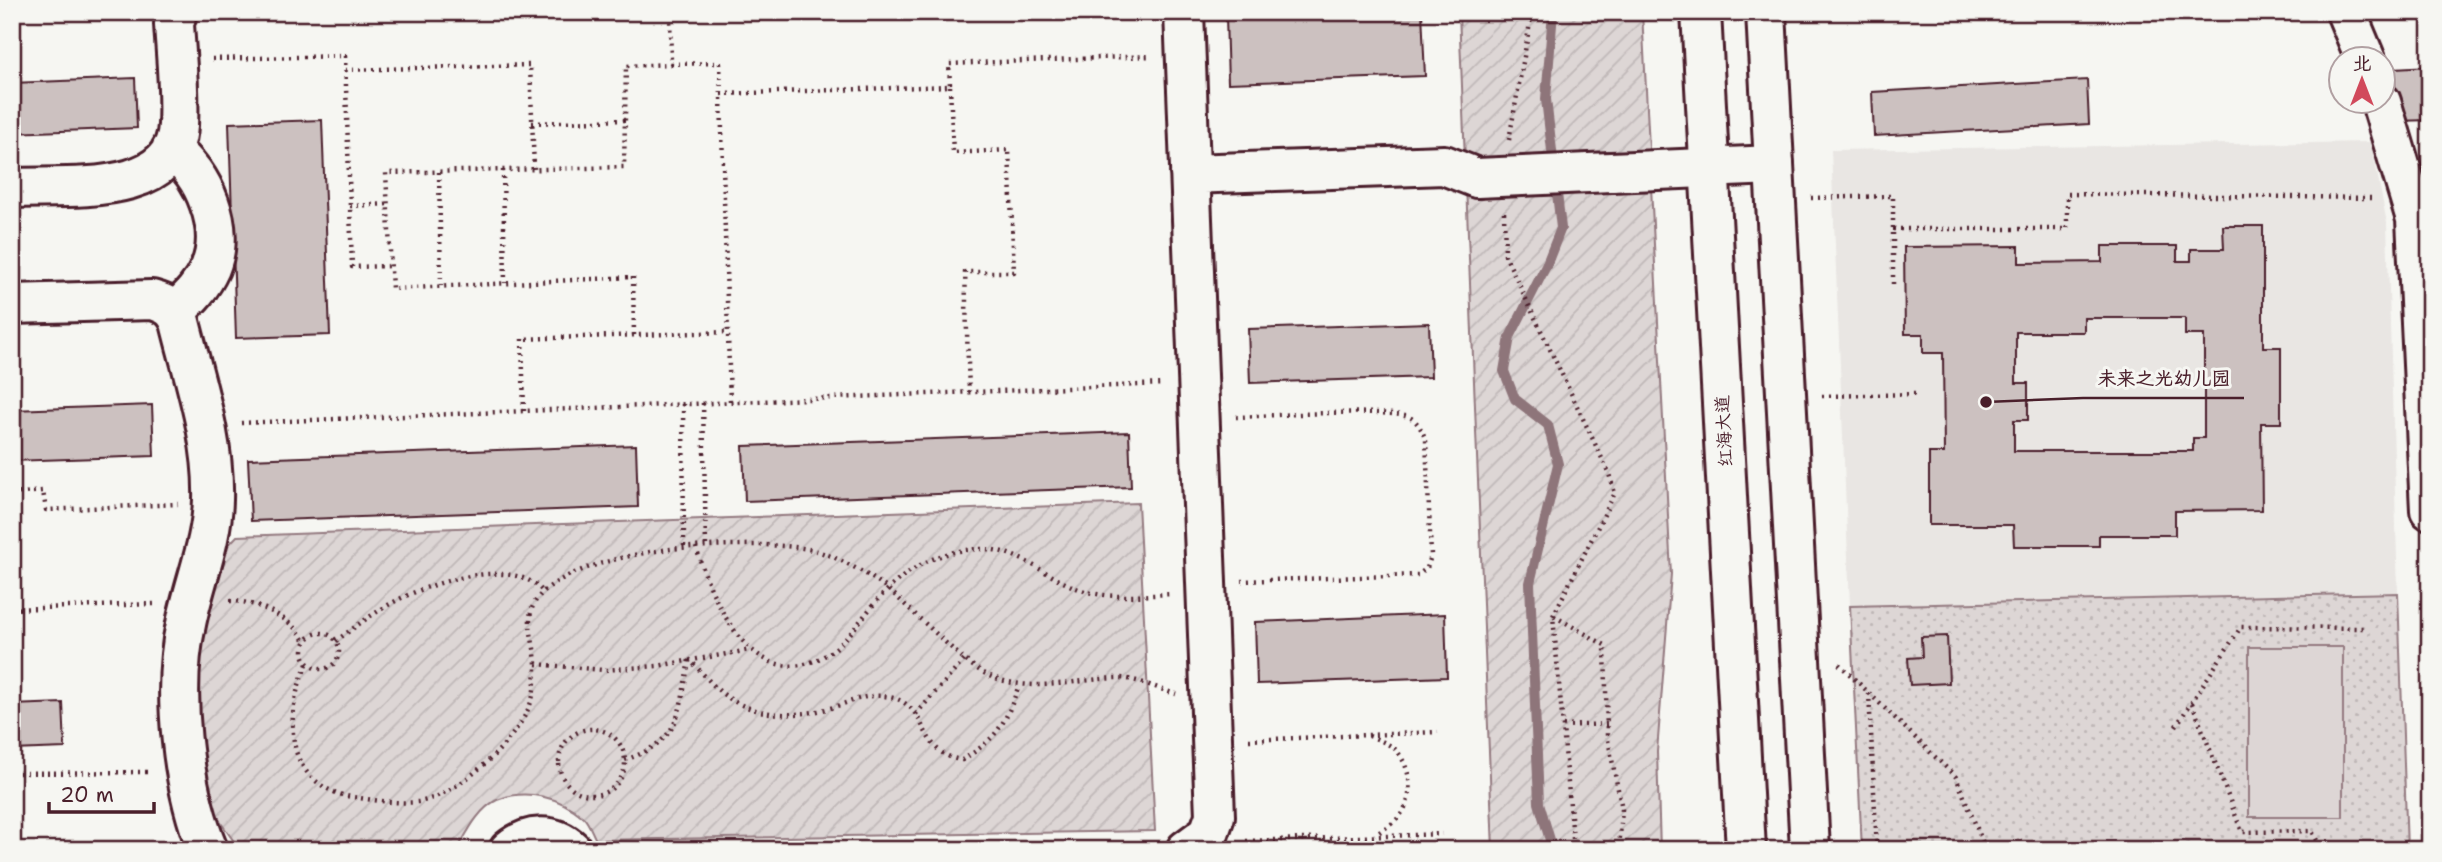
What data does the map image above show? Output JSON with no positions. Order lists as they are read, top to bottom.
{
  "streets": {
    "main road": ["红海大道"]
  },
  "places": ["未来之光幼儿园"],
  "scale_bar": "20 m",
  "north": "top"
}
